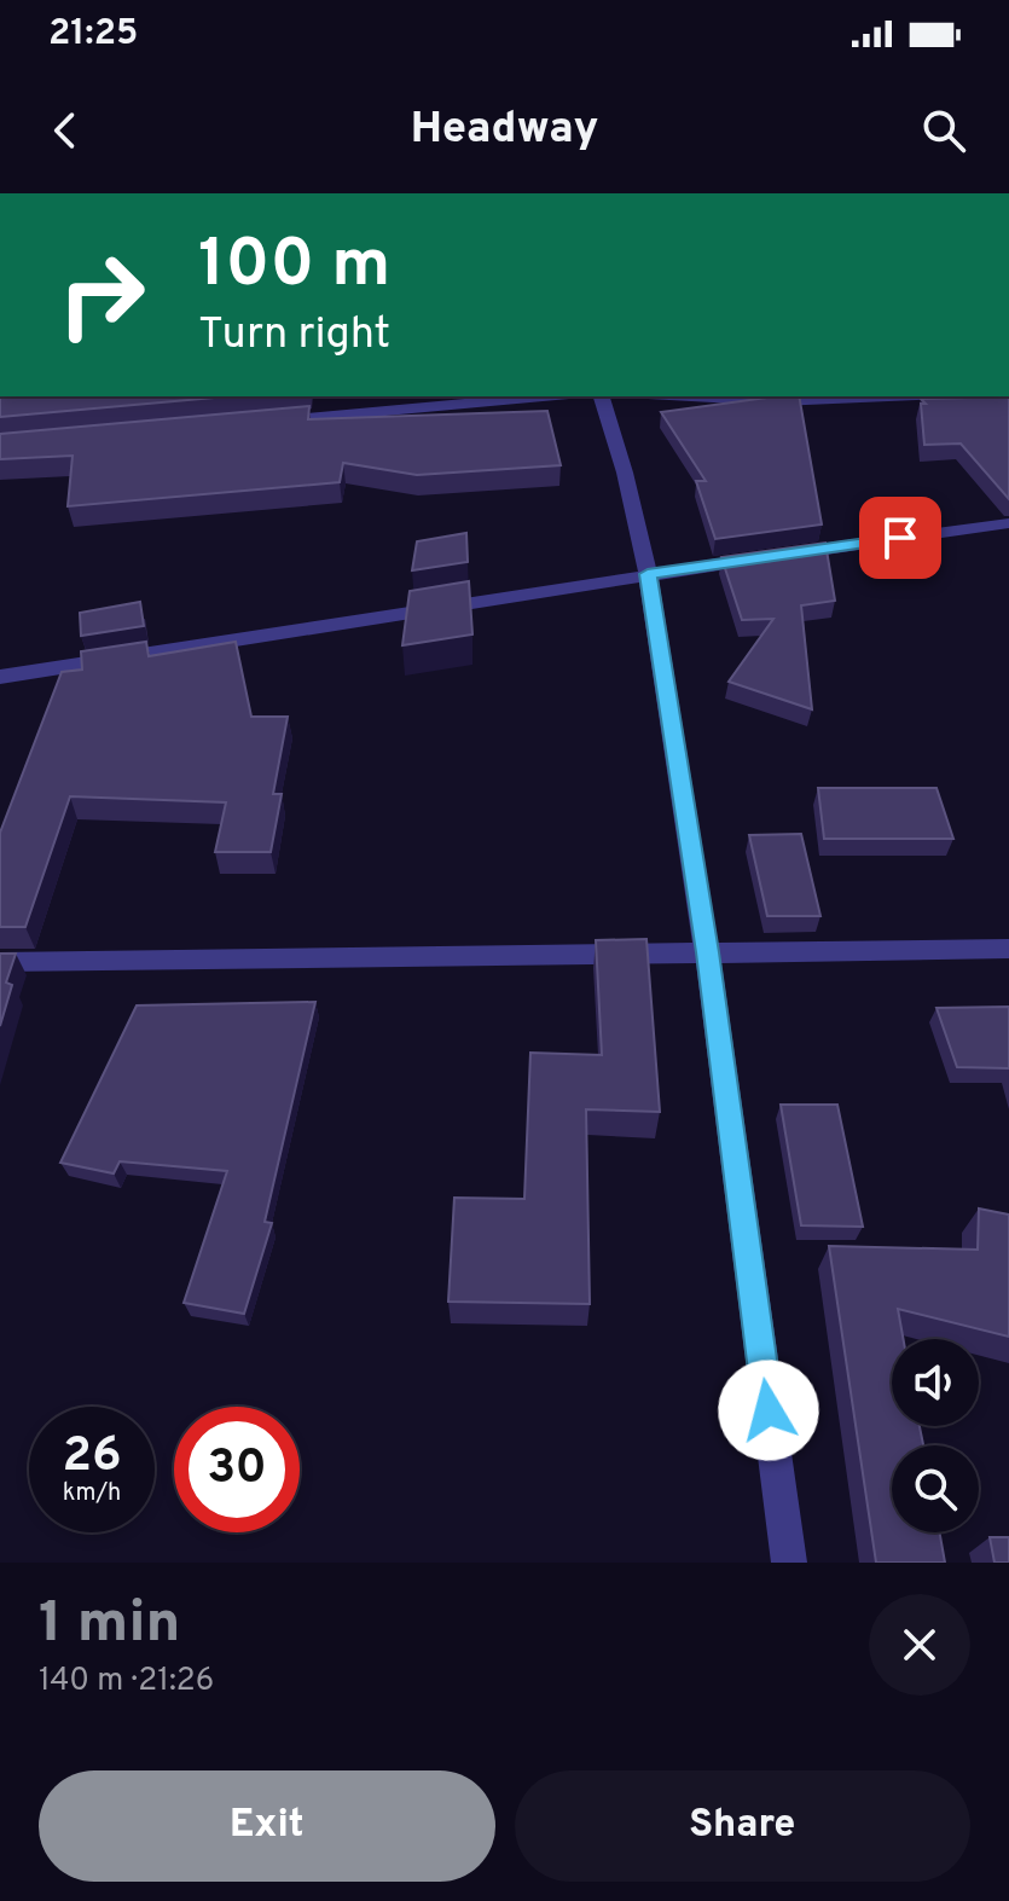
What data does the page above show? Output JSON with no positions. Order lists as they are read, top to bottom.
{
  "page": {
    "status": "21:25",
    "header": "Headway",
    "turn": ["100 m", "Turn right"],
    "speed": "26 km/h",
    "limit": "30",
    "heading": ["1 min", "140 m · 21:26"],
    "buttons": ["Exit", "Share"]
  }
}
